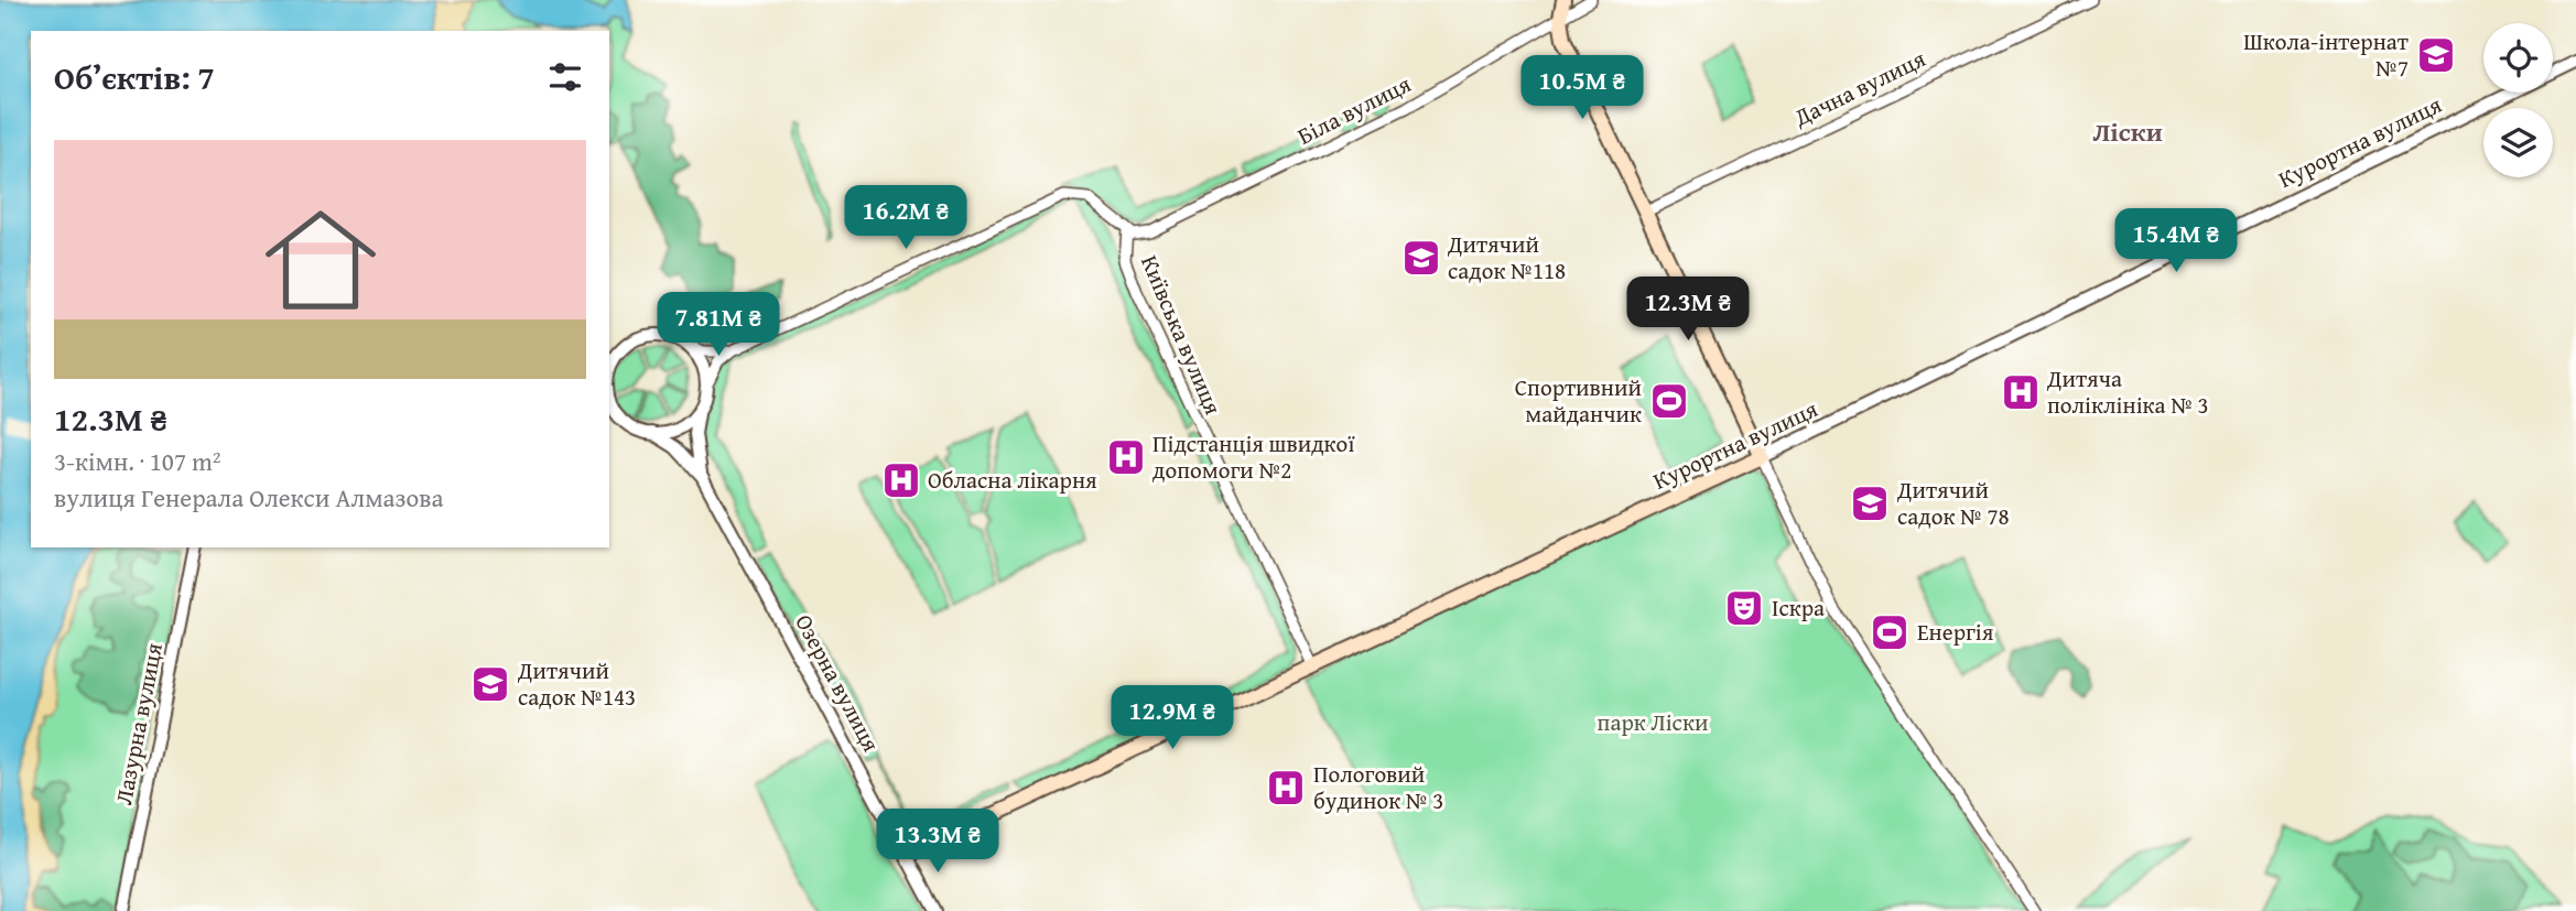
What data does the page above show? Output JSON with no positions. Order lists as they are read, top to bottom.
{
  "streets": {
    "main road": ["Курортна вулиця"],
    "street": [
      "Дачна вулиця",
      "Біла вулиця",
      "Київська вулиця",
      "Озерна вулиця",
      "Лазурна вулиця"
    ]
  },
  "crossings": [
    ["Біла вулиця", "Київська вулиця"],
    ["Курортна вулиця", "Київська вулиця"],
    ["Курортна вулиця", "Озерна вулиця"]
  ],
  "districts": ["Ліски"],
  "parks": ["парк Ліски"],
  "places": {
    "school or university": [
      "Школа-інтернат №7",
      "Дитячий садок №118",
      "Дитячий садок № 78",
      "Дитячий садок №143"
    ],
    "hospital": [
      "Дитяча поліклініка № 3",
      "Підстанція швидкої допомоги №2",
      "Обласна лікарня",
      "Пологовий будинок № 3"
    ],
    "sports": ["Спортивний майданчик", "Енергія"],
    "theatre": ["Іскра"]
  },
  "page": {
    "heading": "Об’єктів: 7",
    "price": [
      "10.5M ₴",
      "16.2M ₴",
      "15.4M ₴",
      "12.3M ₴",
      "7.81M ₴",
      "12.9M ₴",
      "13.3M ₴"
    ],
    "list": [
      {
        "name": "12.3M ₴",
        "note": "3-кімн. · 107 m² · вулиця Генерала Олекси Алмазова"
      }
    ]
  }
}
